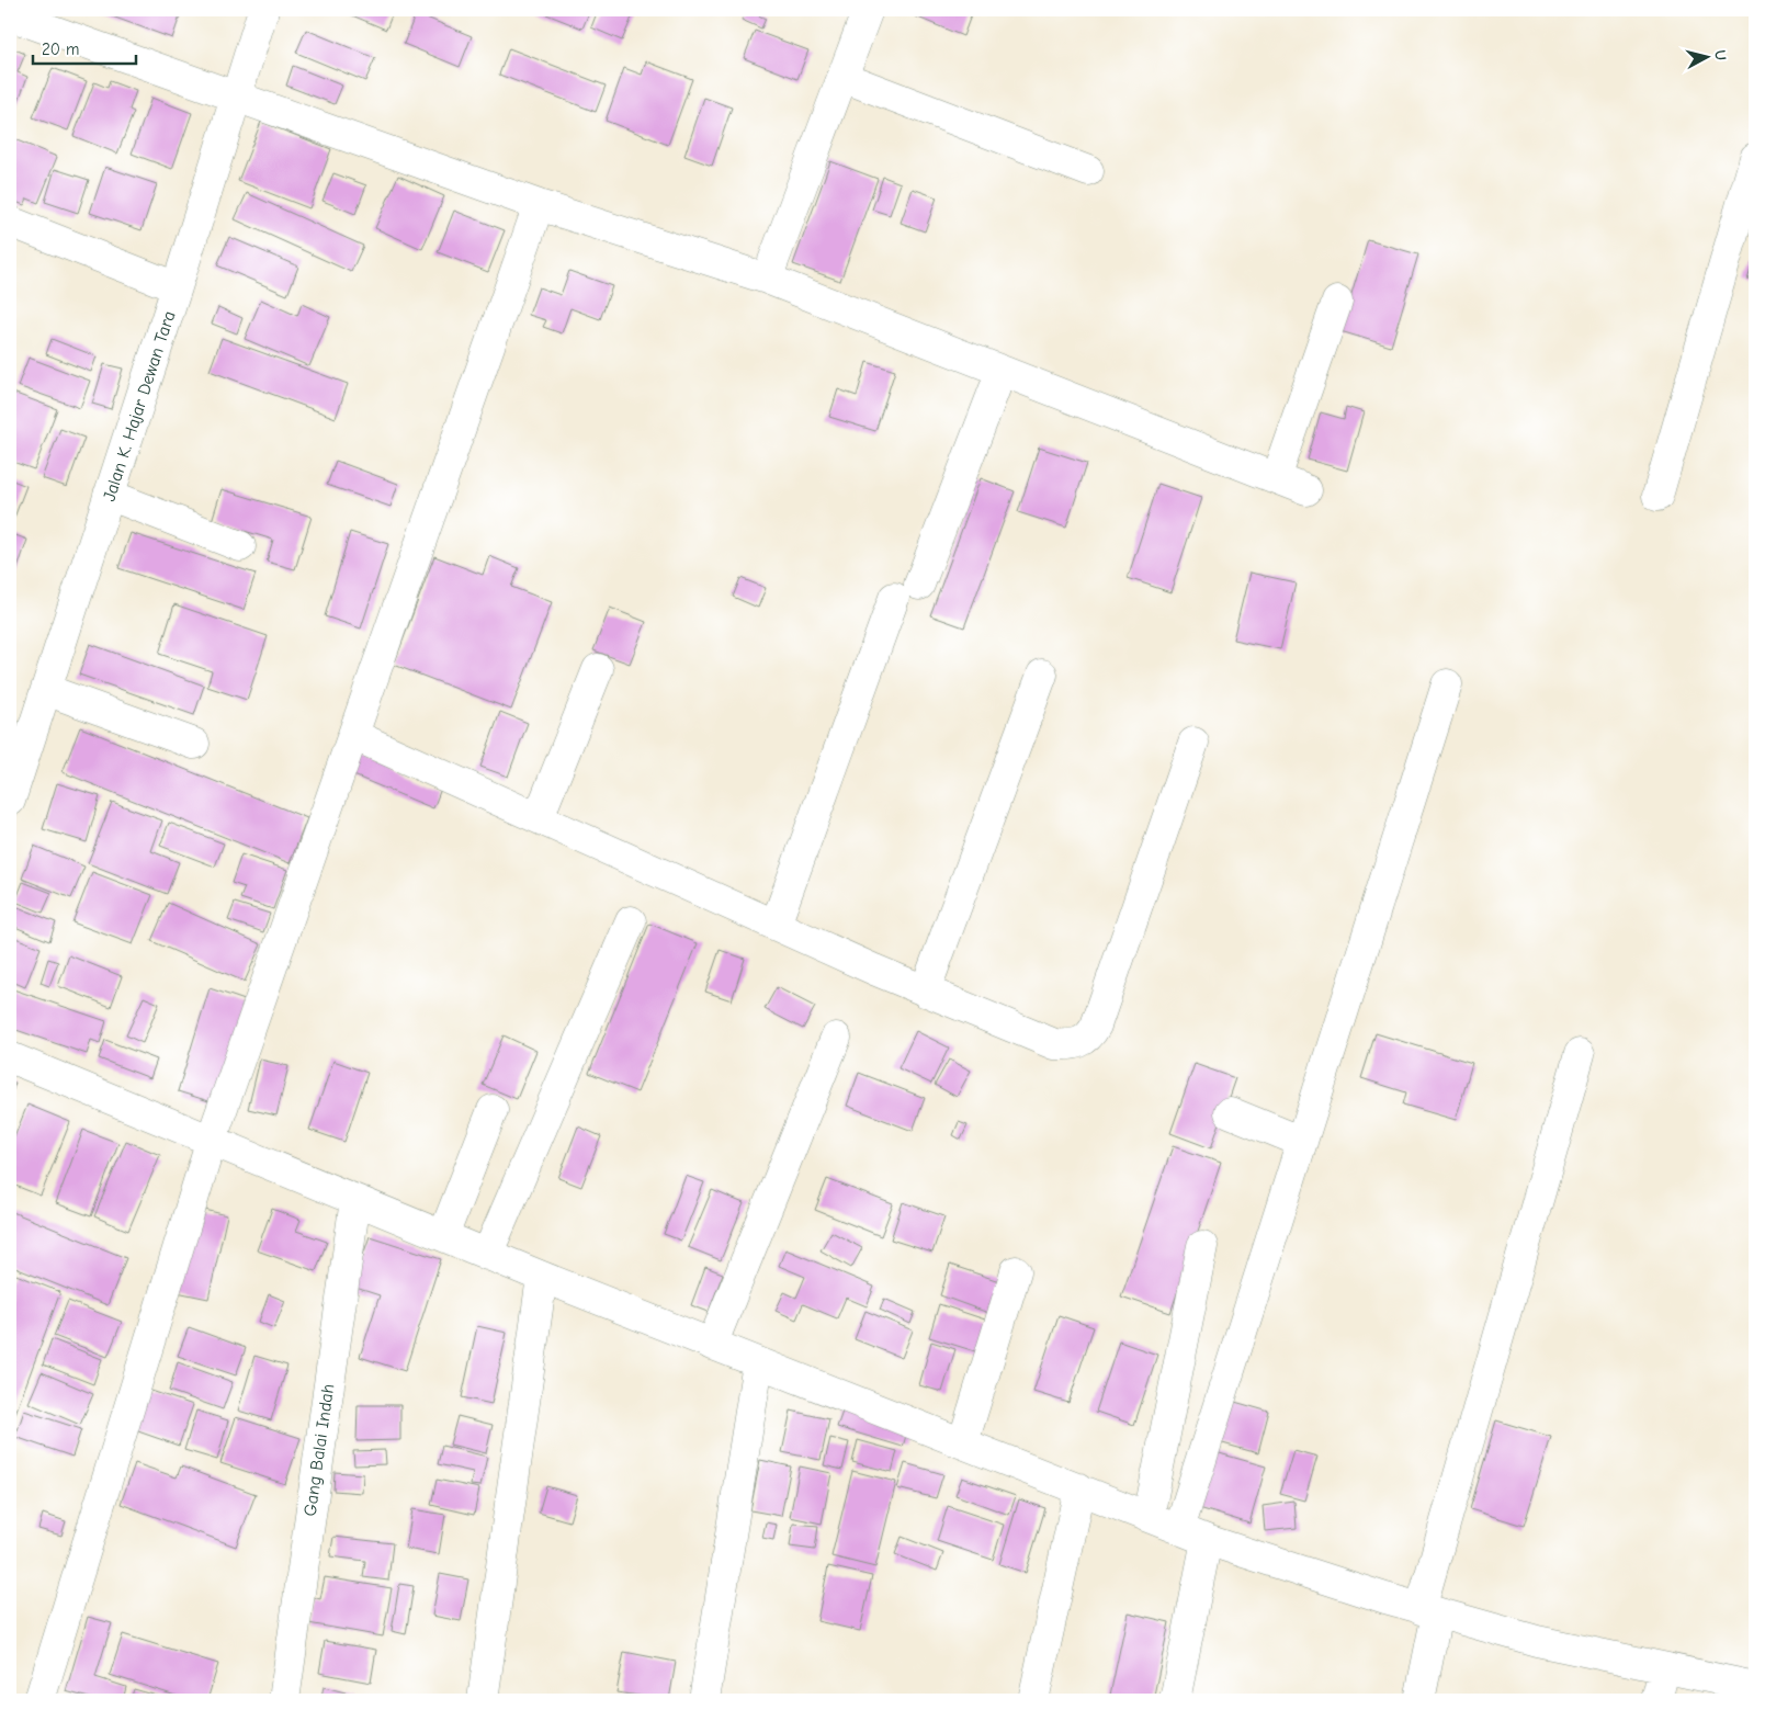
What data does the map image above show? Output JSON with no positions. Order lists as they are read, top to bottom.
{
  "streets": {
    "street": ["Jalan K. Hajar Dewan Tara", "Gang Balai Indah"]
  },
  "scale_bar": "20 m",
  "north": "right"
}
